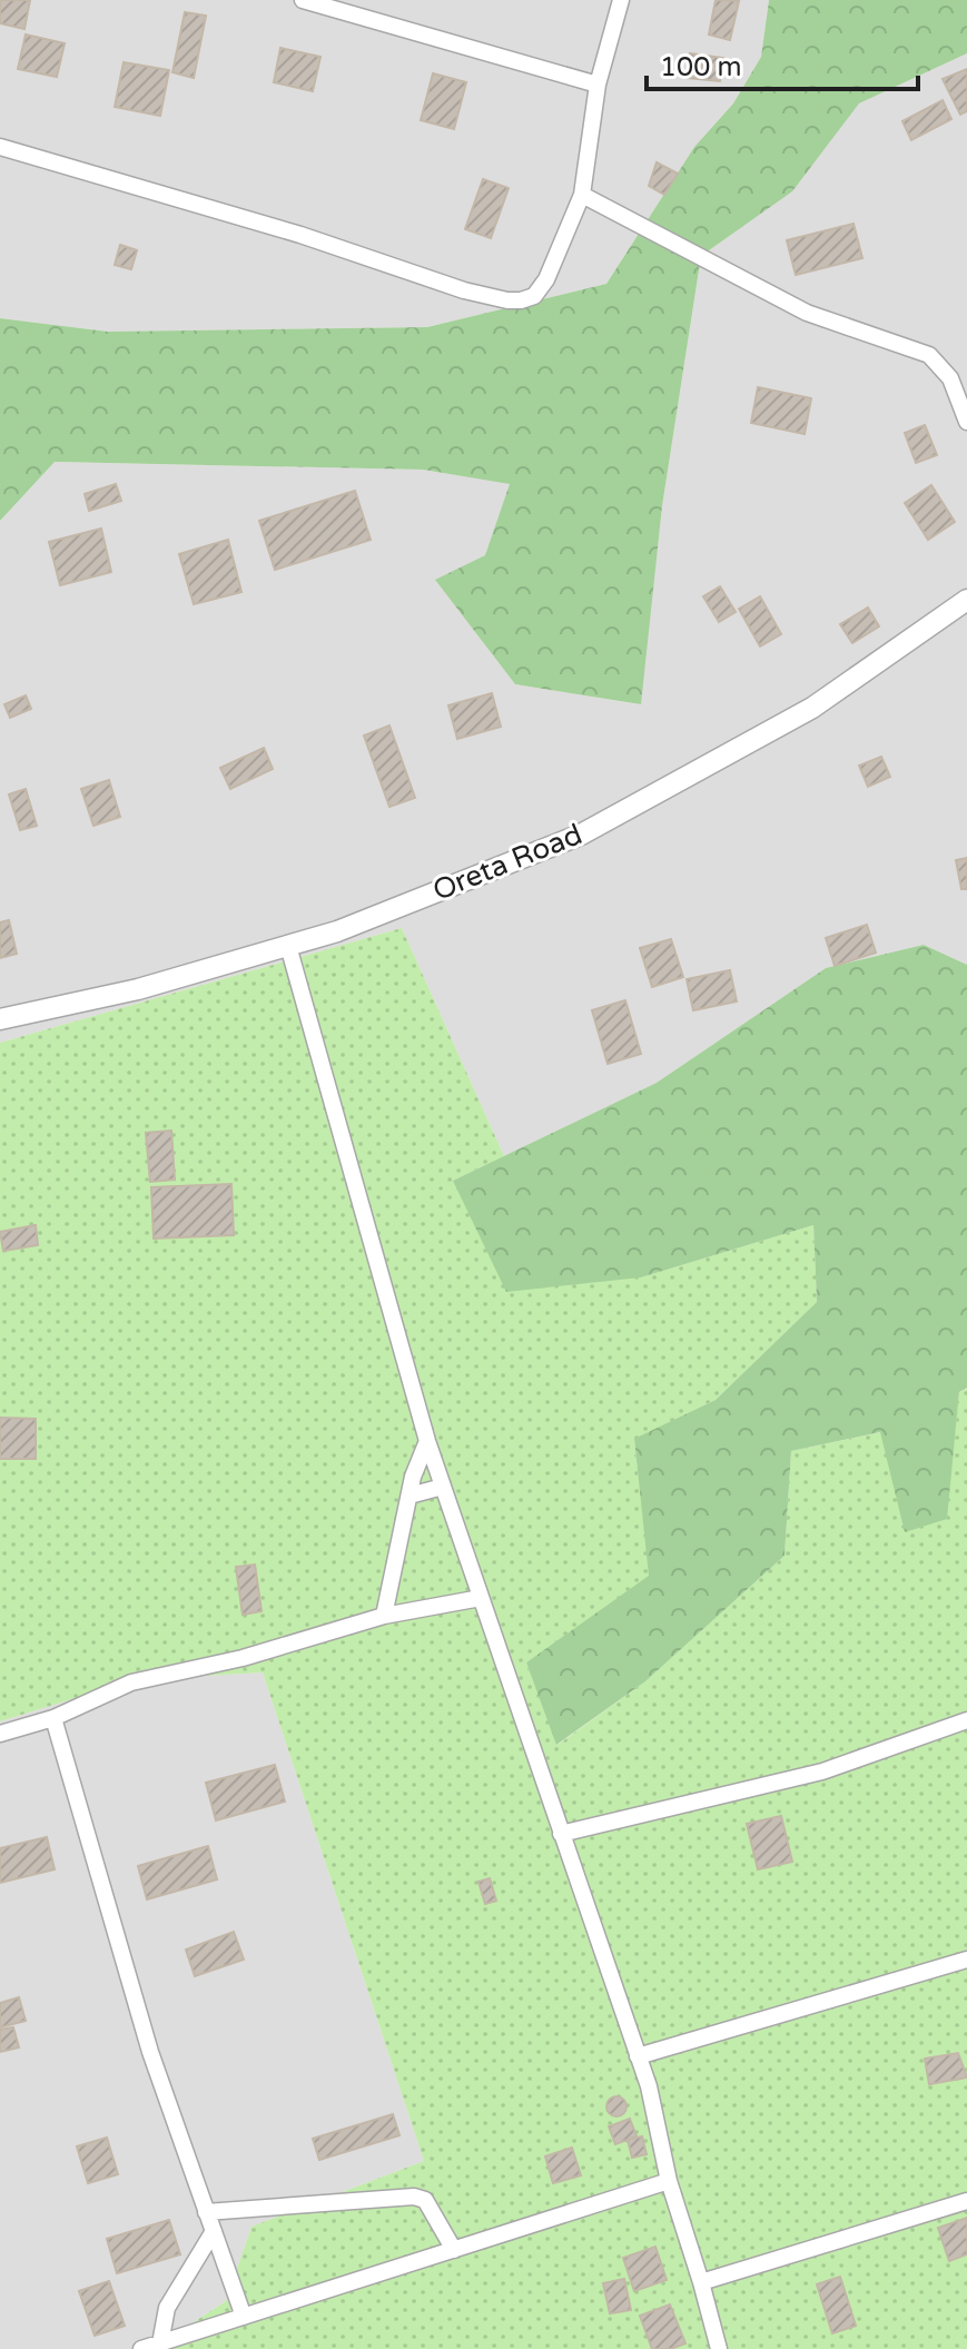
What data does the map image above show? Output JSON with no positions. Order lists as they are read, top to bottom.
{
  "streets": {
    "street": ["Oreta Road"]
  },
  "scale_bar": "100 m"
}
